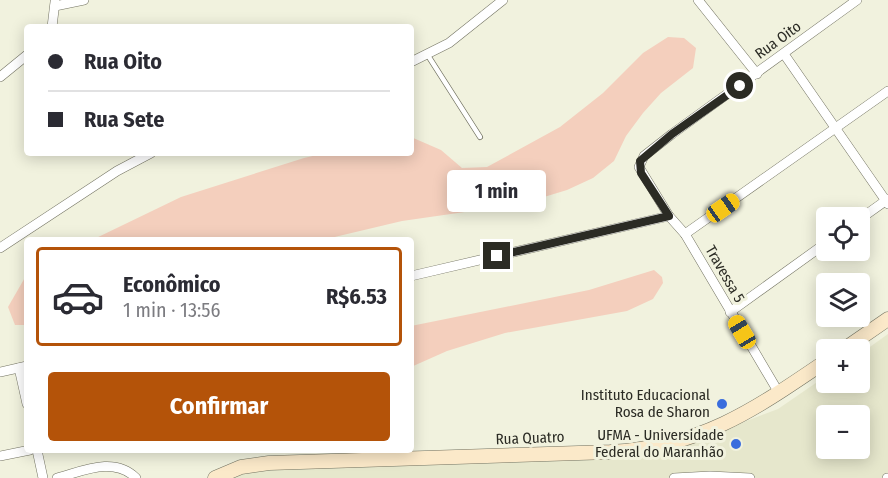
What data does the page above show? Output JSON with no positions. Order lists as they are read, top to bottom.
{
  "streets": {
    "main road": ["Rua Quatro"],
    "street": ["Rua Oito", "Travessa 5"]
  },
  "crossings": [
    ["Rua Oito", "Travessa 5"],
    ["Travessa 5", "Rua Quatro"]
  ],
  "places": ["Instituto Educacional Rosa de Sharon", "UFMA - Universidade Federal do Maranhão"],
  "page": {
    "banner": ["Rua Oito", "Rua Sete"],
    "bubble": "1 min",
    "map_buttons": ["+", "−"],
    "list": [
      {
        "name": "Econômico",
        "note": "1 min · 13:56",
        "value": "R$6.53"
      }
    ],
    "buttons": "Confirmar"
  }
}
